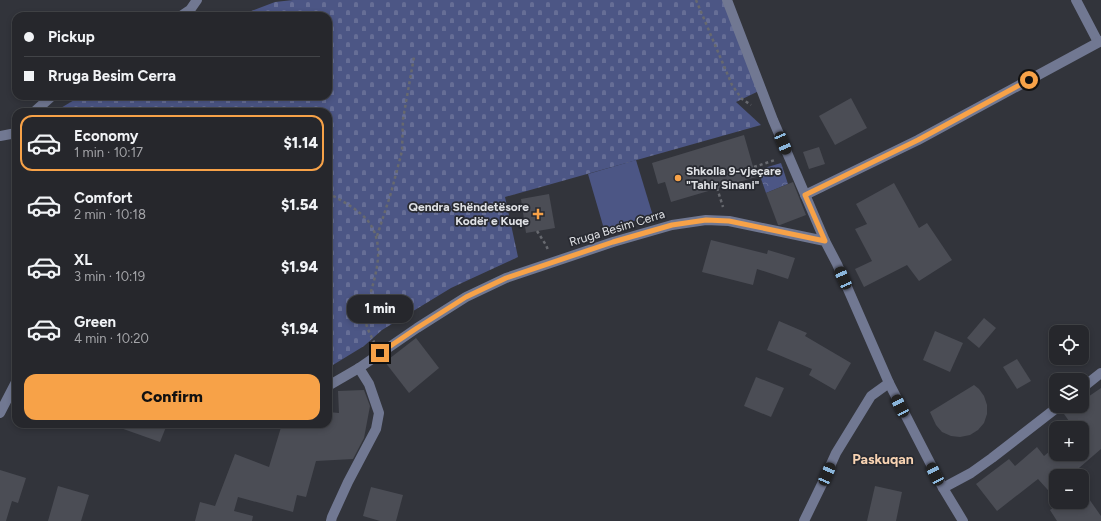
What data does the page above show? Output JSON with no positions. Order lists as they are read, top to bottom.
{
  "streets": {
    "street": ["Rruga Besim Cerra"]
  },
  "districts": ["Paskuqan"],
  "places": {
    "other": ["Shkolla 9-vjeçare \"Tahir Sinani\""],
    "health": ["Qendra Shëndetësore Kodër e Kuqe"]
  },
  "page": {
    "banner": ["Pickup", "Rruga Besim Cerra"],
    "list": [
      {
        "name": "Economy",
        "note": "1 min · 10:17",
        "value": "$1.14"
      },
      {
        "name": "Comfort",
        "note": "2 min · 10:18",
        "value": "$1.54"
      },
      {
        "name": "XL",
        "note": "3 min · 10:19",
        "value": "$1.94"
      },
      {
        "name": "Green",
        "note": "4 min · 10:20",
        "value": "$1.94"
      }
    ],
    "bubble": "1 min",
    "map_buttons": ["+", "−"],
    "buttons": "Confirm"
  }
}
